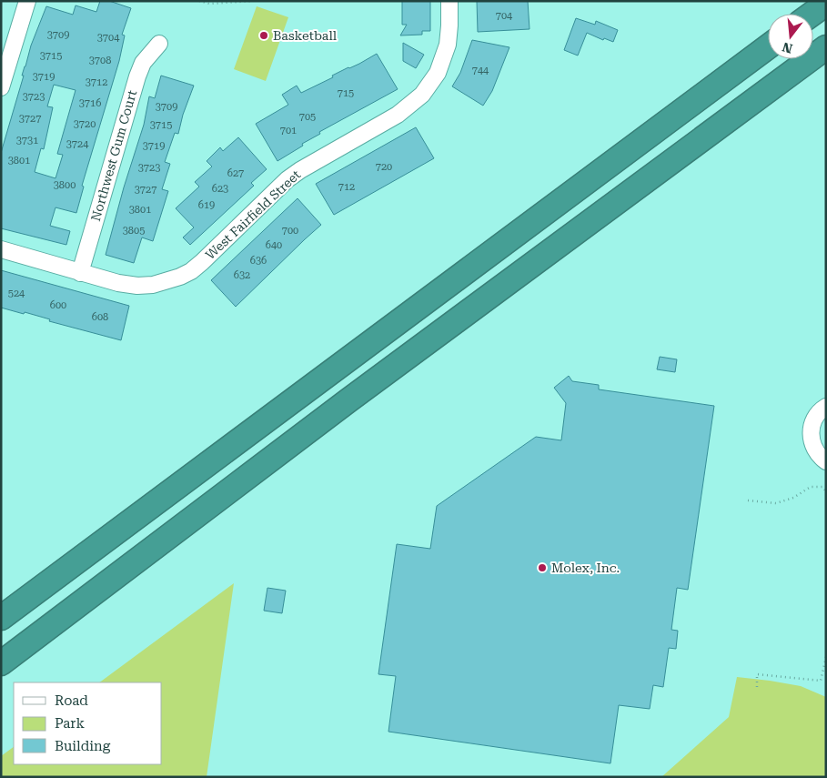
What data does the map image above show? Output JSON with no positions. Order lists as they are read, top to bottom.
{
  "streets": {
    "street": ["Northwest Gum Court", "West Fairfield Street"]
  },
  "crossings": [
    ["Northwest Gum Court", "West Fairfield Street"]
  ],
  "places": ["Basketball", "Molex, Inc."],
  "house_numbers": [
    "704",
    "3709",
    "3704",
    "3715",
    "3708",
    "744",
    "3719",
    "3712",
    "715",
    "3723",
    "3716",
    "3709",
    "705",
    "3727",
    "3720",
    "3715",
    "701",
    "3731",
    "3724",
    "3719",
    "3801",
    "720",
    "3723",
    "627",
    "3800",
    "712",
    "623",
    "3727",
    "619",
    "3801",
    "3805",
    "700",
    "640",
    "636",
    "632",
    "524",
    "600",
    "608"
  ],
  "legend": ["Road", "Park", "Building"],
  "north": "bottom"
}
